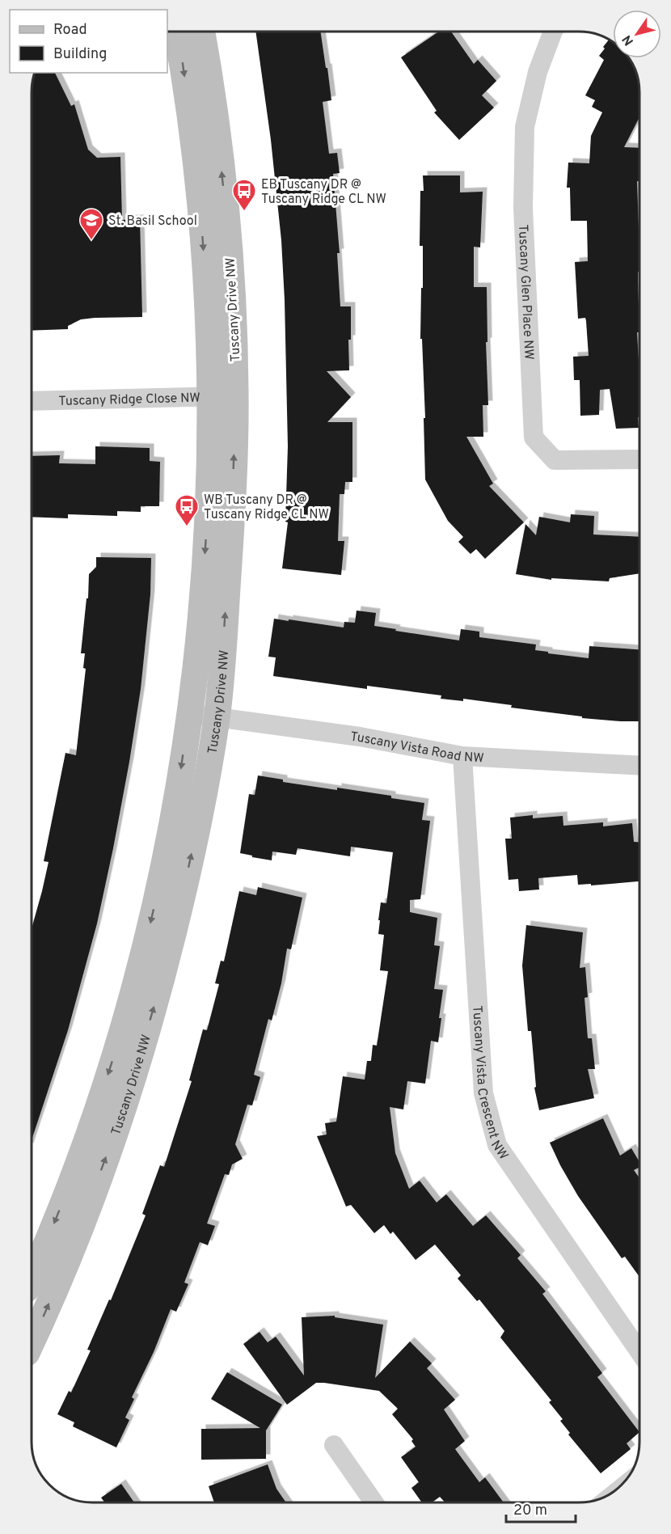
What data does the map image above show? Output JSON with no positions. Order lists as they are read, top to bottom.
{
  "streets": {
    "street": [
      "Tuscany Glen Place NW",
      "Tuscany Drive NW",
      "Tuscany Ridge Close NW",
      "Tuscany Vista Road NW",
      "Tuscany Vista Crescent NW"
    ]
  },
  "crossings": [
    ["Tuscany Drive NW", "Tuscany Ridge Close NW"],
    ["Tuscany Drive NW", "Tuscany Vista Road NW"],
    ["Tuscany Vista Road NW", "Tuscany Vista Crescent NW"]
  ],
  "places": {
    "bus stop": ["EB Tuscany DR @ Tuscany Ridge CL NW", "WB Tuscany DR @ Tuscany Ridge CL NW"],
    "school or university": ["St. Basil School"]
  },
  "legend": ["Road", "Building"],
  "scale_bar": "20 m",
  "north": "bottom left"
}
